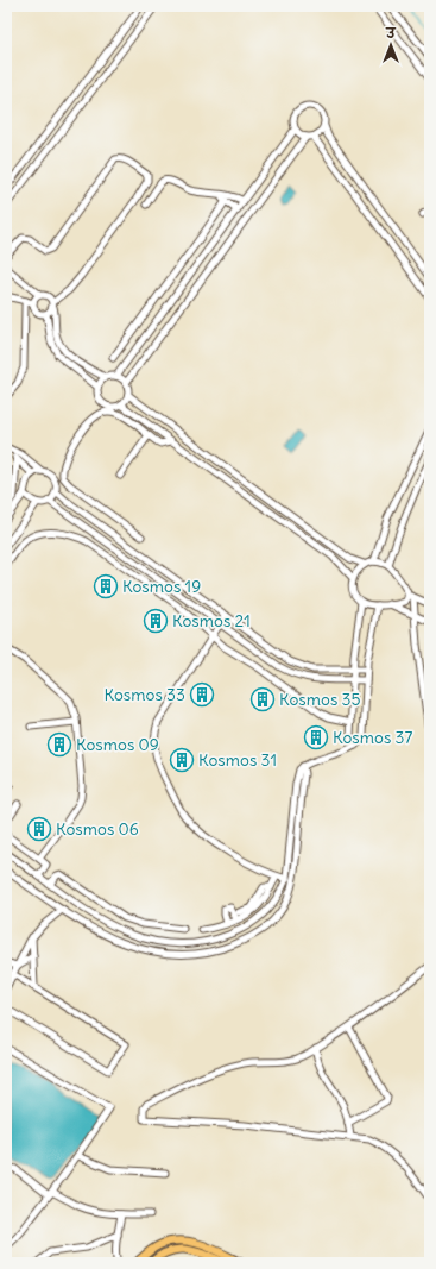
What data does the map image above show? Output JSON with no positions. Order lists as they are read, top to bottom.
{
  "places": {
    "building": [
      "Kosmos 19",
      "Kosmos 21",
      "Kosmos 33",
      "Kosmos 35",
      "Kosmos 37",
      "Kosmos 09",
      "Kosmos 31",
      "Kosmos 06"
    ]
  },
  "north": "top"
}
